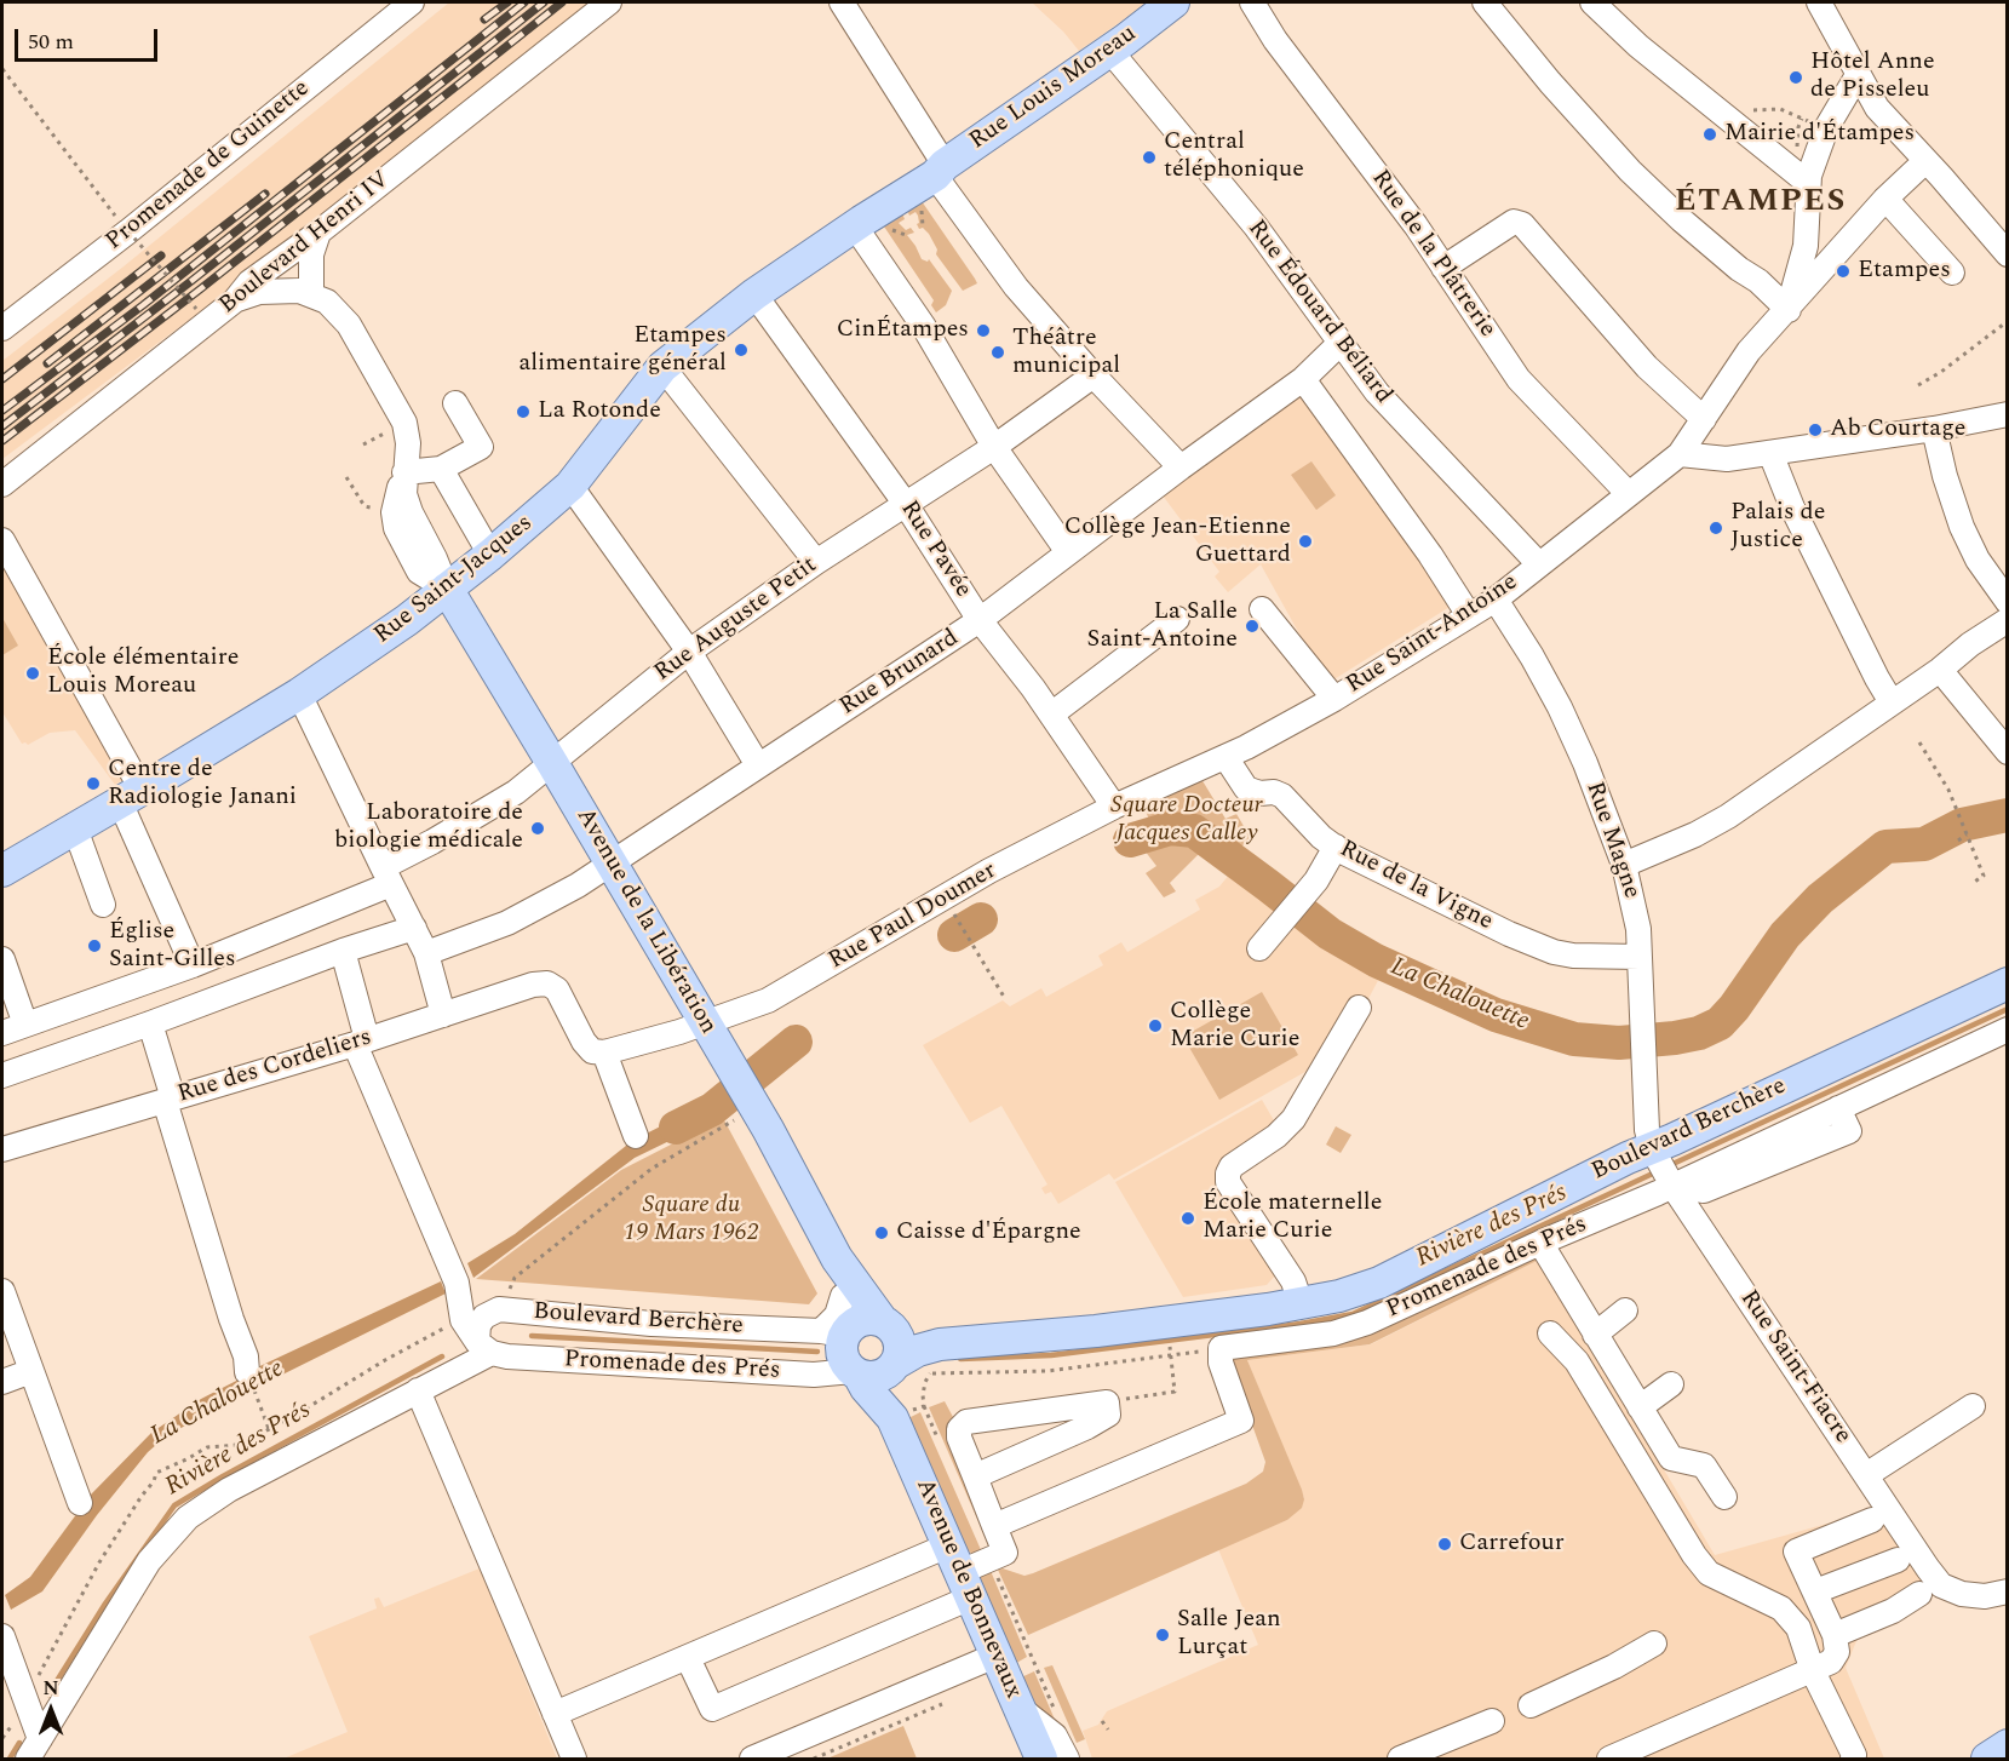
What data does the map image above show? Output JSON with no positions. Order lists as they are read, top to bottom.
{
  "streets": {
    "main road": [
      "Rue Louis Moreau",
      "Rue Saint-Jacques",
      "Avenue de la Libération",
      "Boulevard Berchère",
      "Avenue de Bonnevaux"
    ],
    "street": [
      "Promenade de Guinette",
      "Boulevard Henri IV",
      "Rue de la Plâtrerie",
      "Rue Édouard Béliard",
      "Rue Pavée",
      "Rue Auguste Petit",
      "Rue Saint-Antoine",
      "Rue Brunard",
      "Rue Magne",
      "Rue de la Vigne",
      "Rue Paul Doumer",
      "Rue des Cordeliers",
      "Promenade des Prés",
      "Rue Saint-Fiacre"
    ]
  },
  "crossings": [
    ["Rue Louis Moreau", "Rue Édouard Béliard"],
    ["Rue Louis Moreau", "Rue Saint-Jacques"],
    ["Rue de la Plâtrerie", "Rue Saint-Antoine"],
    ["Rue Édouard Béliard", "Rue Saint-Antoine"],
    ["Rue Édouard Béliard", "Rue Brunard"],
    ["Rue Pavée", "Rue Saint-Jacques"],
    ["Rue Pavée", "Rue Auguste Petit"],
    ["Rue Pavée", "Rue Brunard"],
    ["Rue Pavée", "Rue Paul Doumer"],
    ["Rue Saint-Jacques", "Avenue de la Libération"],
    ["Rue Auguste Petit", "Avenue de la Libération"],
    ["Rue Saint-Antoine", "Rue Magne"],
    ["Rue Saint-Antoine", "Rue de la Vigne"],
    ["Rue Saint-Antoine", "Rue Paul Doumer"],
    ["Rue Brunard", "Avenue de la Libération"],
    ["Rue Magne", "Rue de la Vigne"],
    ["Rue Magne", "Boulevard Berchère"],
    ["Rue Magne", "Rue Saint-Fiacre"],
    ["Rue de la Vigne", "Rue Paul Doumer"],
    ["Rue Paul Doumer", "Avenue de la Libération"],
    ["Rue Paul Doumer", "Rue des Cordeliers"],
    ["Avenue de la Libération", "Boulevard Berchère"],
    ["Avenue de la Libération", "Promenade des Prés"],
    ["Avenue de la Libération", "Avenue de Bonnevaux"],
    ["Boulevard Berchère", "Promenade des Prés"],
    ["Boulevard Berchère", "Rue Saint-Fiacre"],
    ["Boulevard Berchère", "Avenue de Bonnevaux"],
    ["Promenade des Prés", "Rue Saint-Fiacre"],
    ["Promenade des Prés", "Avenue de Bonnevaux"]
  ],
  "districts": ["ÉTAMPES"],
  "water": ["La Chalouette", "Rivière des Prés"],
  "parks": ["Square Docteur Jacques Calley", "Square du 19 Mars 1962"],
  "places": [
    "Hôtel Anne de Pisseleu",
    "Mairie d'Étampes",
    "Central téléphonique",
    "Etampes",
    "CinÉtampes",
    "Etampes alimentaire général",
    "Théâtre municipal",
    "La Rotonde",
    "Ab Courtage",
    "Palais de Justice",
    "Collège Jean-Etienne Guettard",
    "La Salle Saint-Antoine",
    "École élémentaire Louis Moreau",
    "Centre de Radiologie Janani",
    "Laboratoire de biologie médicale",
    "Église Saint-Gilles",
    "Collège Marie Curie",
    "École maternelle Marie Curie",
    "Caisse d'Épargne",
    "Carrefour",
    "Salle Jean Lurçat"
  ],
  "scale_bar": "50 m",
  "north": "top"
}
